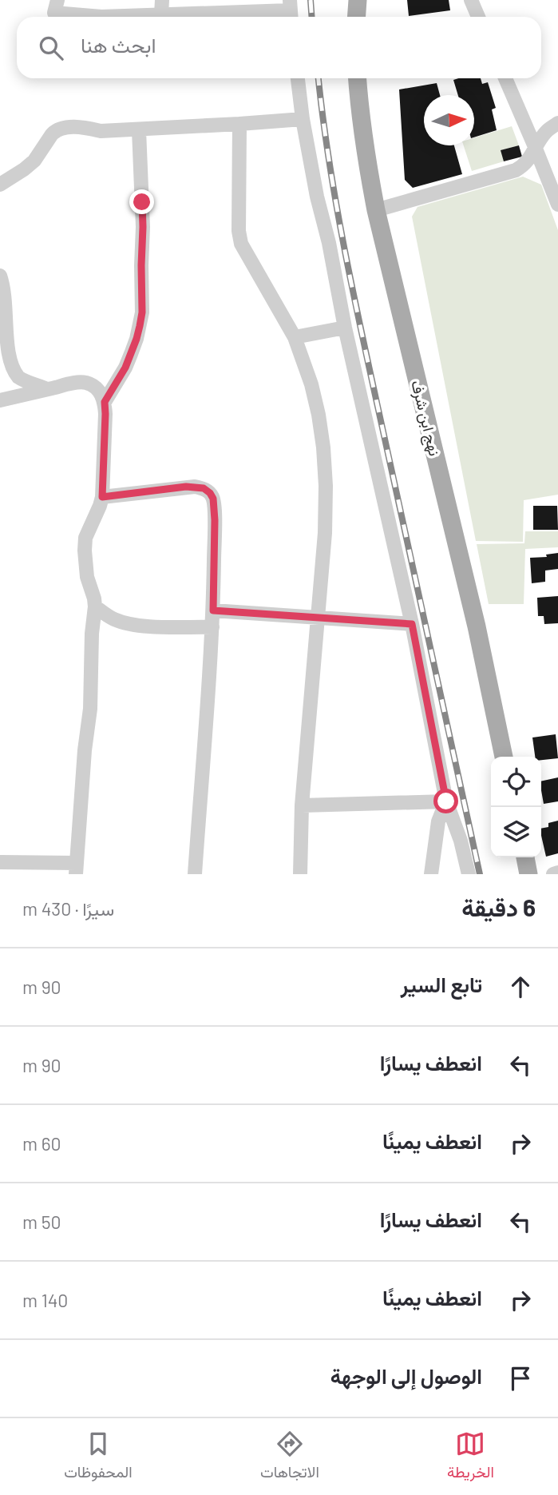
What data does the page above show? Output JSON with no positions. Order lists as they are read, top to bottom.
{
  "streets": {
    "main road": ["نهج ابن شرف"]
  },
  "north": "right",
  "page": {
    "search": "ابحث هنا",
    "heading": ["6 دقيقة", "سيرًا · 430 m"],
    "list": [
      ["تابع السير", "90 m"],
      ["انعطف يسارًا", "90 m"],
      ["انعطف يمينًا", "60 m"],
      ["انعطف يسارًا", "50 m"],
      ["انعطف يمينًا", "140 m"],
      "الوصول إلى الوجهة"
    ],
    "nav": ["الخريطة", "الاتجاهات", "المحفوظات"]
  }
}
